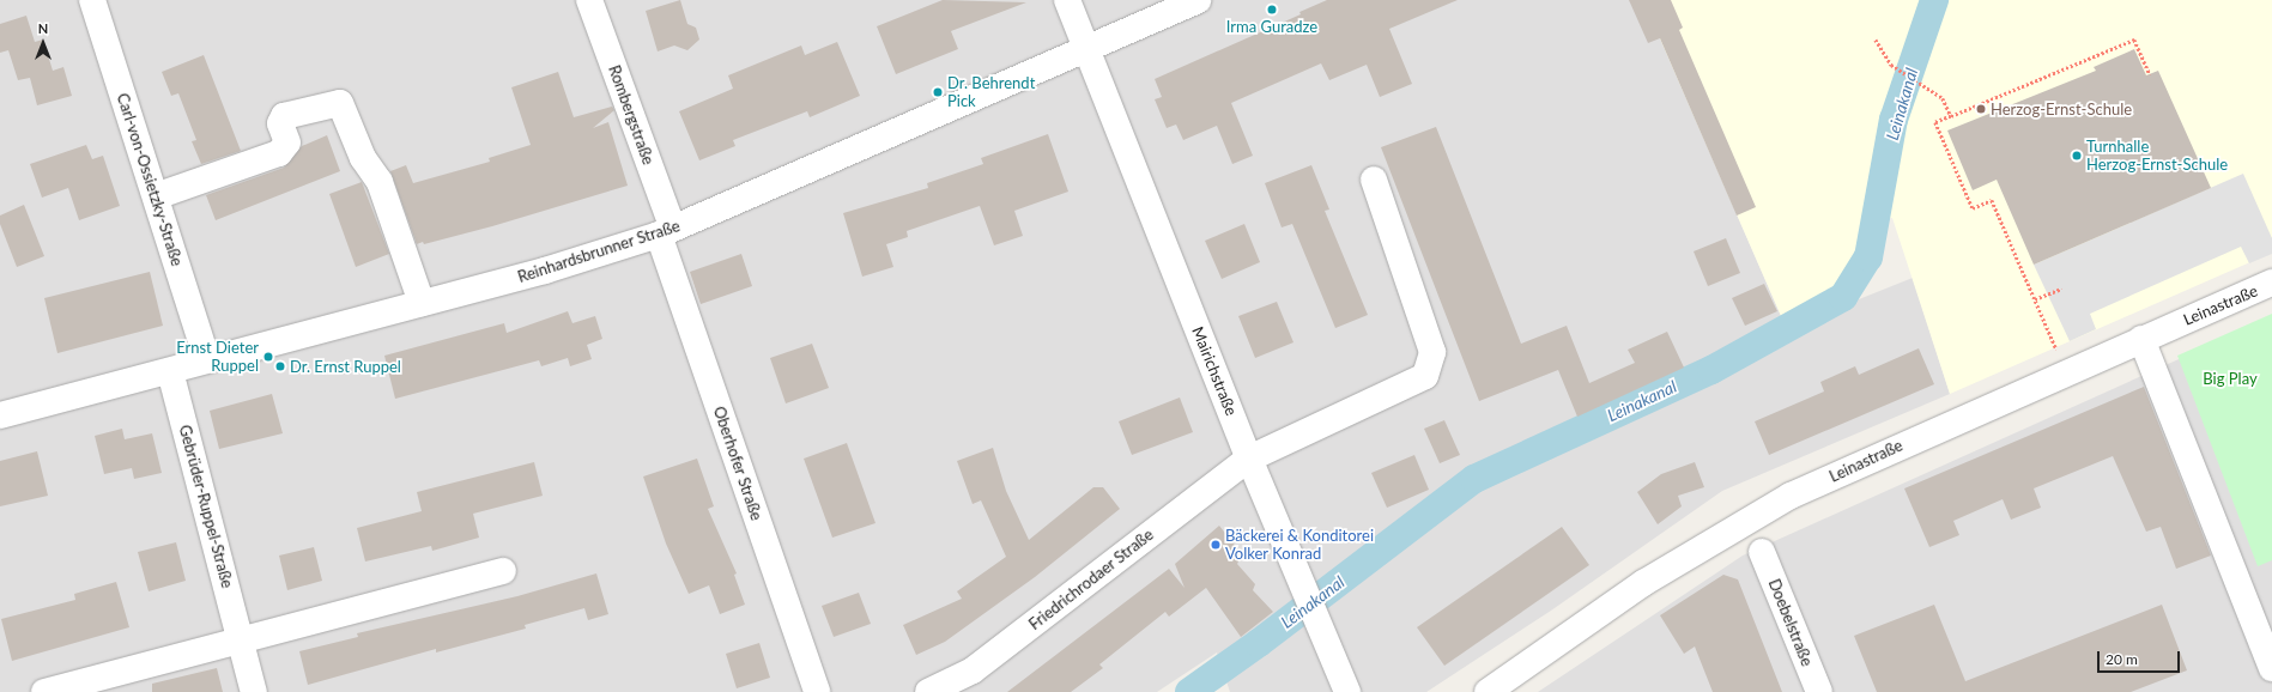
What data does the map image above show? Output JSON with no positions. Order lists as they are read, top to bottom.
{
  "streets": {
    "street": [
      "Rombergstraße",
      "Carl-von-Ossietzky-Straße",
      "Reinhardsbrunner Straße",
      "Leinastraße",
      "Mairichstraße",
      "Oberhofer Straße",
      "Gebrüder-Ruppel-Straße",
      "Friedrichrodaer Straße",
      "Doebelstraße"
    ]
  },
  "crossings": [
    ["Rombergstraße", "Reinhardsbrunner Straße"],
    ["Rombergstraße", "Oberhofer Straße"],
    ["Carl-von-Ossietzky-Straße", "Reinhardsbrunner Straße"],
    ["Reinhardsbrunner Straße", "Mairichstraße"],
    ["Reinhardsbrunner Straße", "Oberhofer Straße"],
    ["Reinhardsbrunner Straße", "Gebrüder-Ruppel-Straße"],
    ["Mairichstraße", "Friedrichrodaer Straße"]
  ],
  "water": ["Leinakanal"],
  "parks": ["Big Play"],
  "places": [
    "Irma Guradze",
    "Dr. Behrendt Pick",
    "Herzog-Ernst-Schule",
    "Turnhalle Herzog-Ernst-Schule",
    "Ernst Dieter Ruppel",
    "Dr. Ernst Ruppel",
    "Bäckerei & Konditorei Volker Konrad"
  ],
  "scale_bar": "20 m",
  "north": "top"
}
